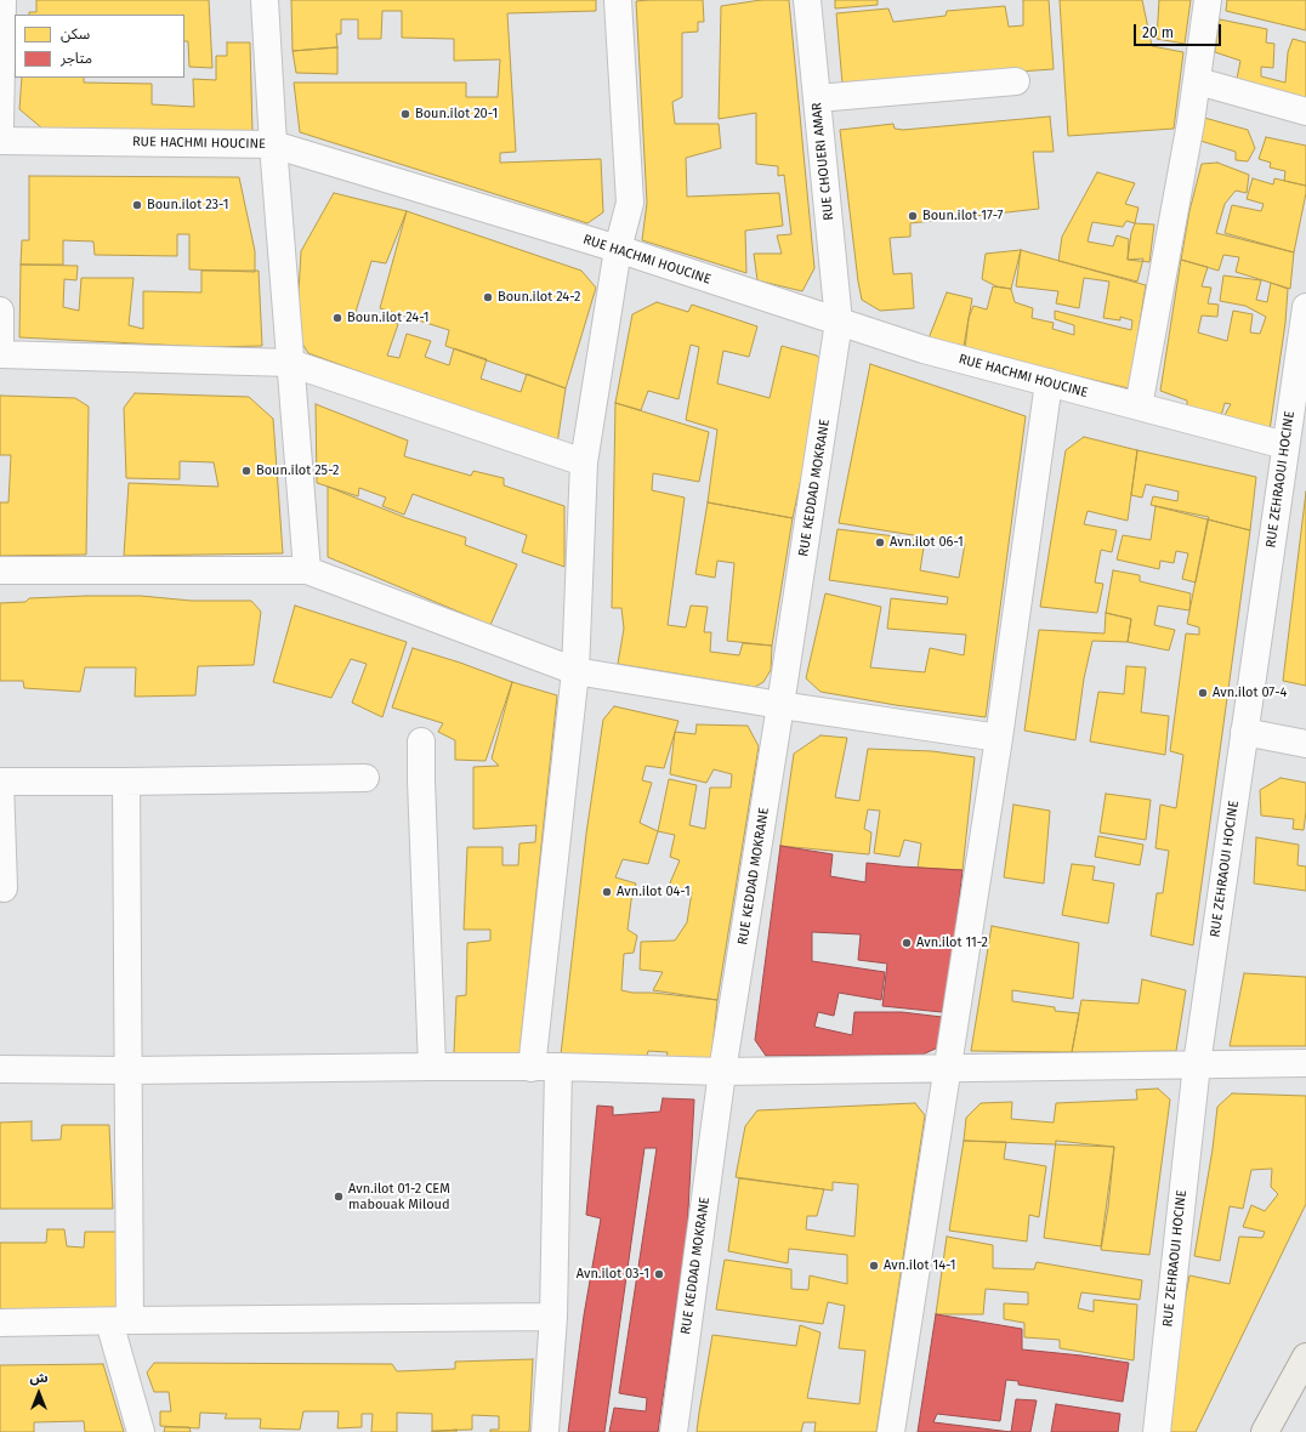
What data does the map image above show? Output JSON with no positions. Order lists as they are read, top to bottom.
{
  "streets": {
    "street": [
      "RUE HACHMI HOUCINE",
      "RUE CHOUERI AMAR",
      "RUE ZEHRAOUI HOCINE",
      "RUE KEDDAD MOKRANE"
    ]
  },
  "crossings": [
    ["RUE HACHMI HOUCINE", "RUE CHOUERI AMAR"],
    ["RUE HACHMI HOUCINE", "RUE ZEHRAOUI HOCINE"],
    ["RUE HACHMI HOUCINE", "RUE KEDDAD MOKRANE"],
    ["RUE CHOUERI AMAR", "RUE KEDDAD MOKRANE"]
  ],
  "places": [
    "Boun.ilot 20-1",
    "Boun.ilot 23-1",
    "Boun.ilot 17-7",
    "Boun.ilot 24-2",
    "Boun.ilot 24-1",
    "Boun.ilot 25-2",
    "Avn.ilot 06-1",
    "Avn.ilot 07-4",
    "Avn.ilot 04-1",
    "Avn.ilot 11-2",
    "Avn.ilot 01-2 CEM mabouak Miloud",
    "Avn.ilot 14-1",
    "Avn.ilot 03-1"
  ],
  "legend": ["سكن", "متاجر"],
  "scale_bar": "20 m",
  "north": "top"
}
